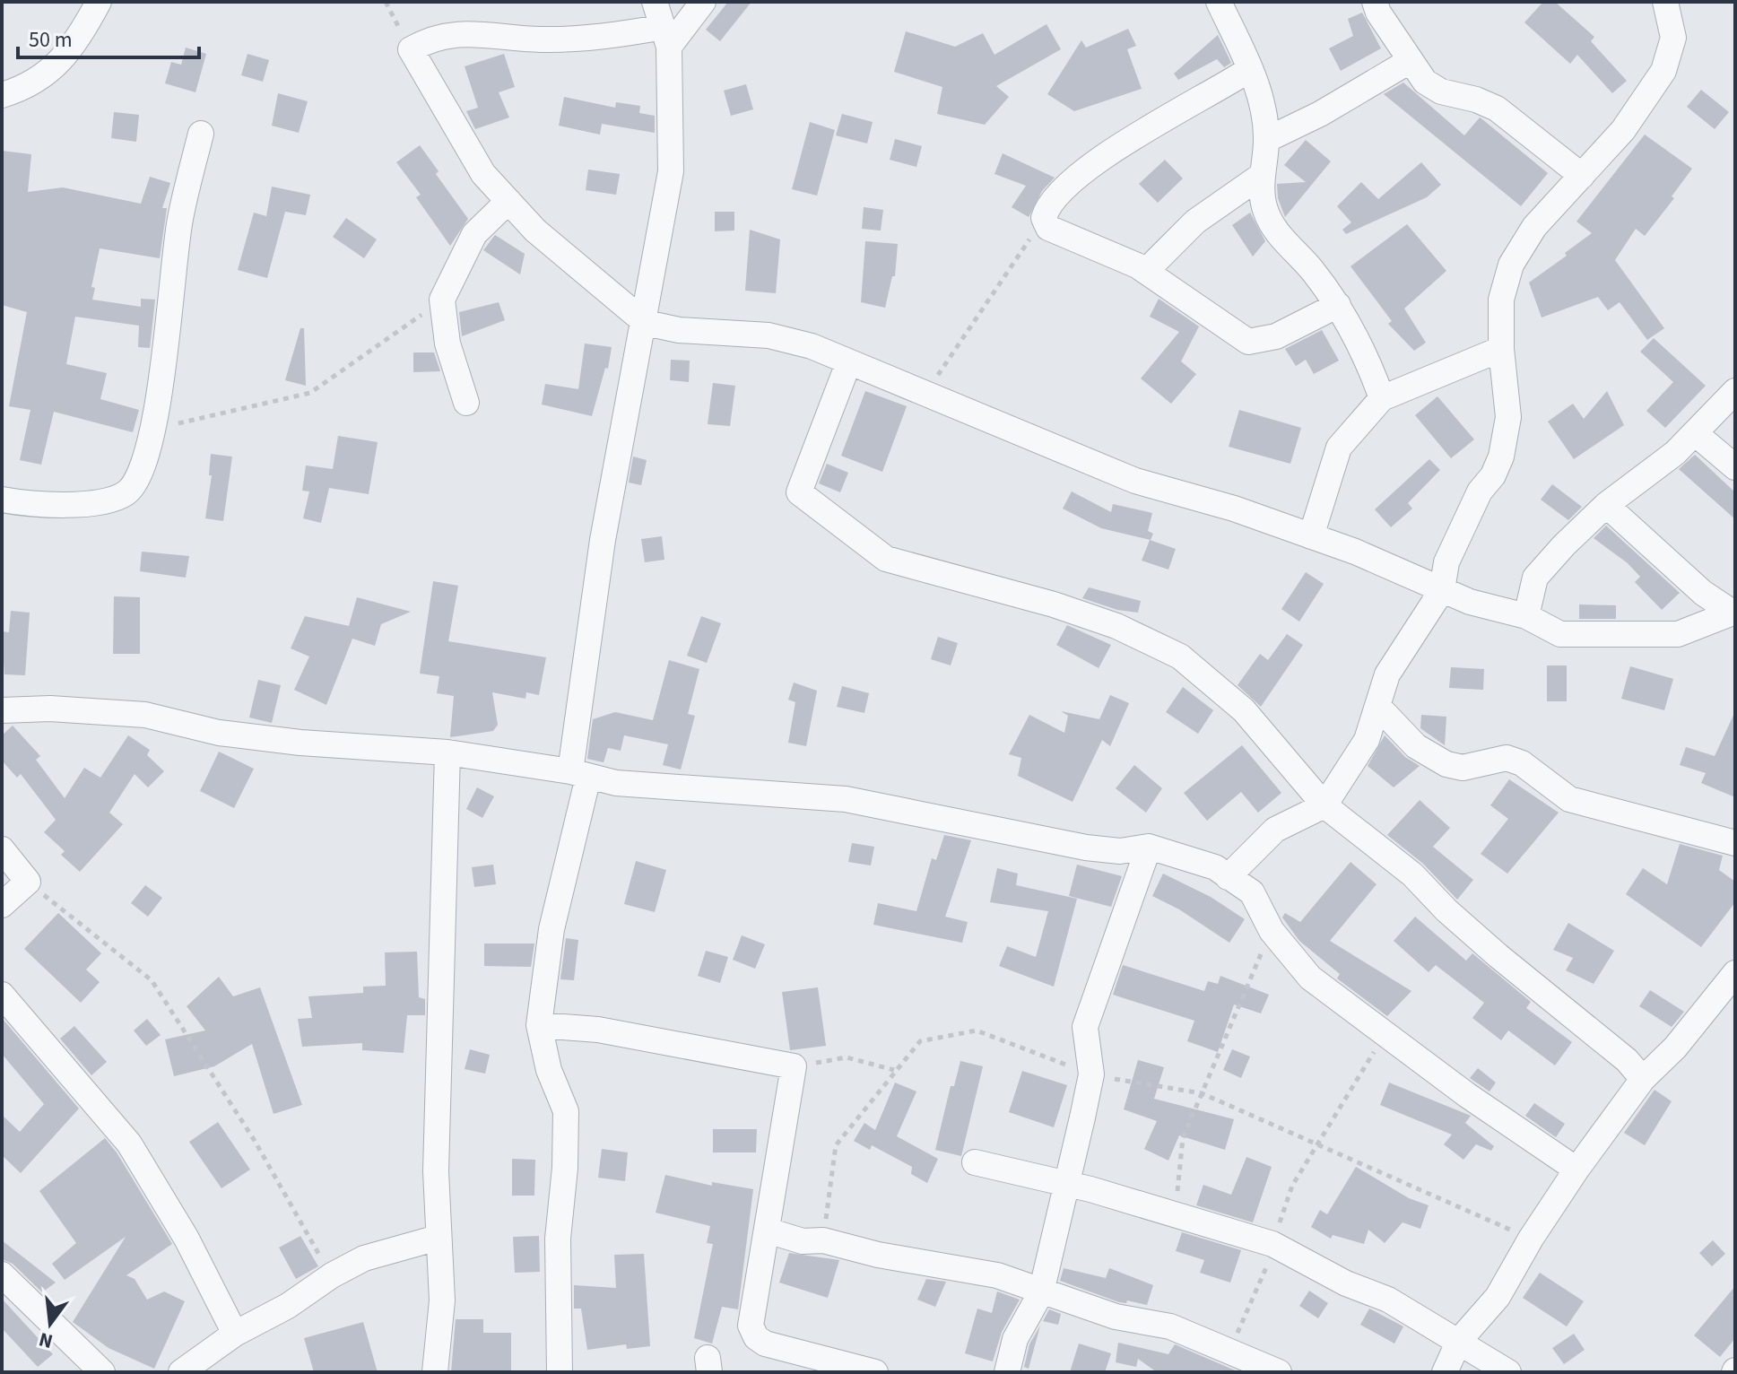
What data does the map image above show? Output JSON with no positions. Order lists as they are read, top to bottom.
{
  "scale_bar": "50 m",
  "north": "bottom"
}
